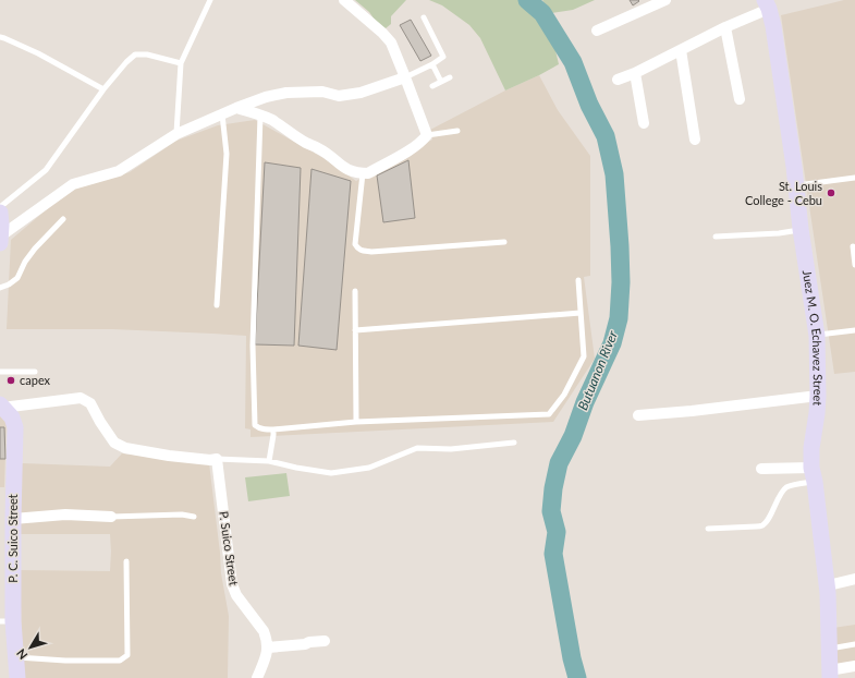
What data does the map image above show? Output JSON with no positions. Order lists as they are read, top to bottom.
{
  "streets": {
    "street": ["Juez M. O. Echavez Street", "P. C. Suico Street", "P. Suico Street"]
  },
  "water": ["Butuanon River"],
  "places": ["St. Louis College - Cebu", "capex"],
  "north": "bottom left"
}
